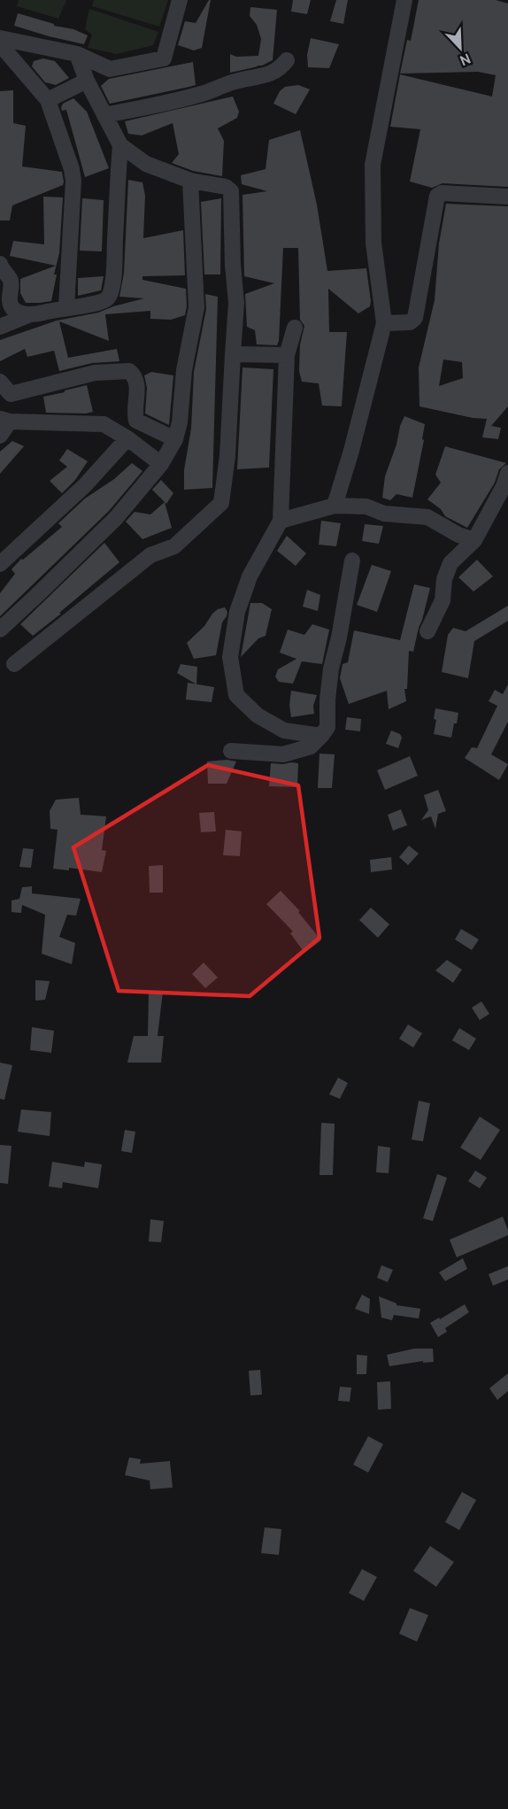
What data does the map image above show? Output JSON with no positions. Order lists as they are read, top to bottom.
{
  "north": "bottom right"
}
